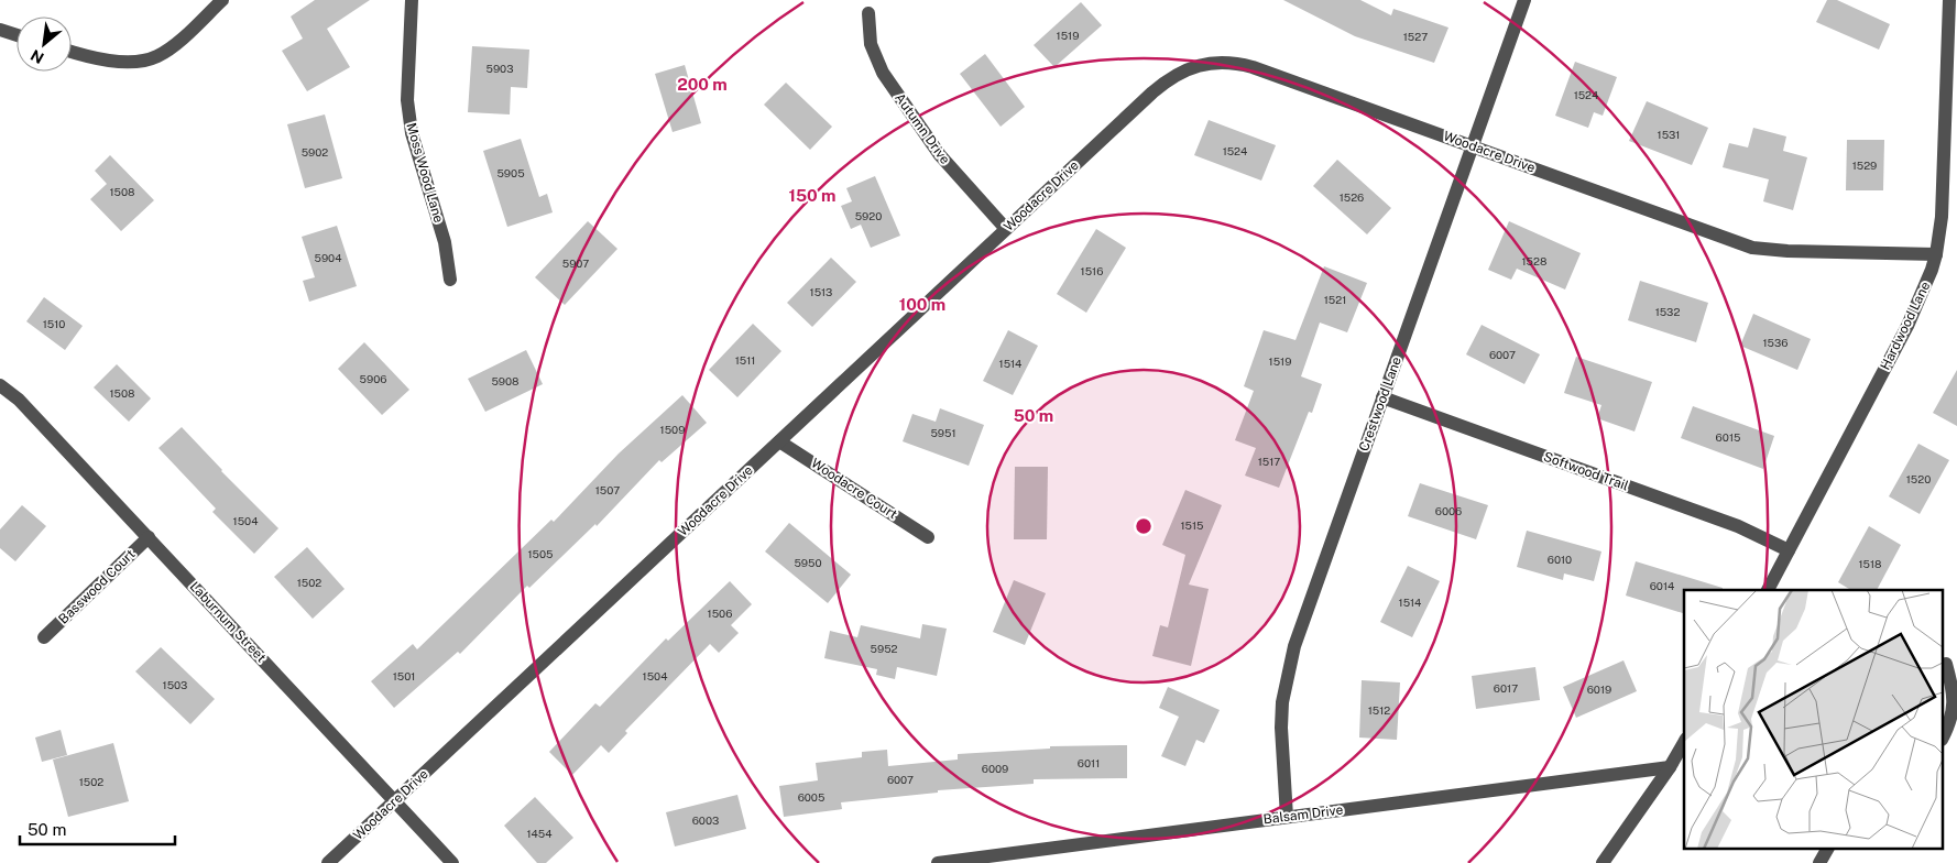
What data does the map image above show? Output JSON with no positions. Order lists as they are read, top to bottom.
{
  "streets": {
    "street": [
      "Autumn Drive",
      "Woodacre Drive",
      "Moss Wood Lane",
      "Hardwood Lane",
      "Crestwood Lane",
      "Softwood Trail",
      "Woodacre Court",
      "Basswood Court",
      "Laburnum Street",
      "Balsam Drive"
    ]
  },
  "crossings": [
    ["Autumn Drive", "Woodacre Drive"],
    ["Woodacre Drive", "Hardwood Lane"],
    ["Woodacre Drive", "Crestwood Lane"],
    ["Woodacre Drive", "Woodacre Court"],
    ["Woodacre Drive", "Laburnum Street"],
    ["Hardwood Lane", "Softwood Trail"],
    ["Crestwood Lane", "Softwood Trail"],
    ["Crestwood Lane", "Balsam Drive"],
    ["Basswood Court", "Laburnum Street"]
  ],
  "house_numbers": [
    "1519",
    "1527",
    "5903",
    "1524",
    "1531",
    "1524",
    "5902",
    "1529",
    "5905",
    "1508",
    "1526",
    "5920",
    "5904",
    "1528",
    "5907",
    "1516",
    "1513",
    "1521",
    "1532",
    "1510",
    "1536",
    "6007",
    "1511",
    "1519",
    "1514",
    "5906",
    "5908",
    "1508",
    "1509",
    "5951",
    "6015",
    "1517",
    "1520",
    "1507",
    "6006",
    "1504",
    "1515",
    "1505",
    "6010",
    "5950",
    "1518",
    "1502",
    "6014",
    "1514",
    "1506",
    "5952",
    "1501",
    "1504",
    "1503",
    "6017",
    "6019",
    "1512",
    "6011",
    "6009",
    "6007",
    "1502",
    "6005",
    "6003",
    "1454"
  ],
  "scale_bar": "50 m",
  "north": "bottom left",
  "rings": [
    "200 m",
    "150 m",
    "100 m",
    "50 m"
  ]
}
